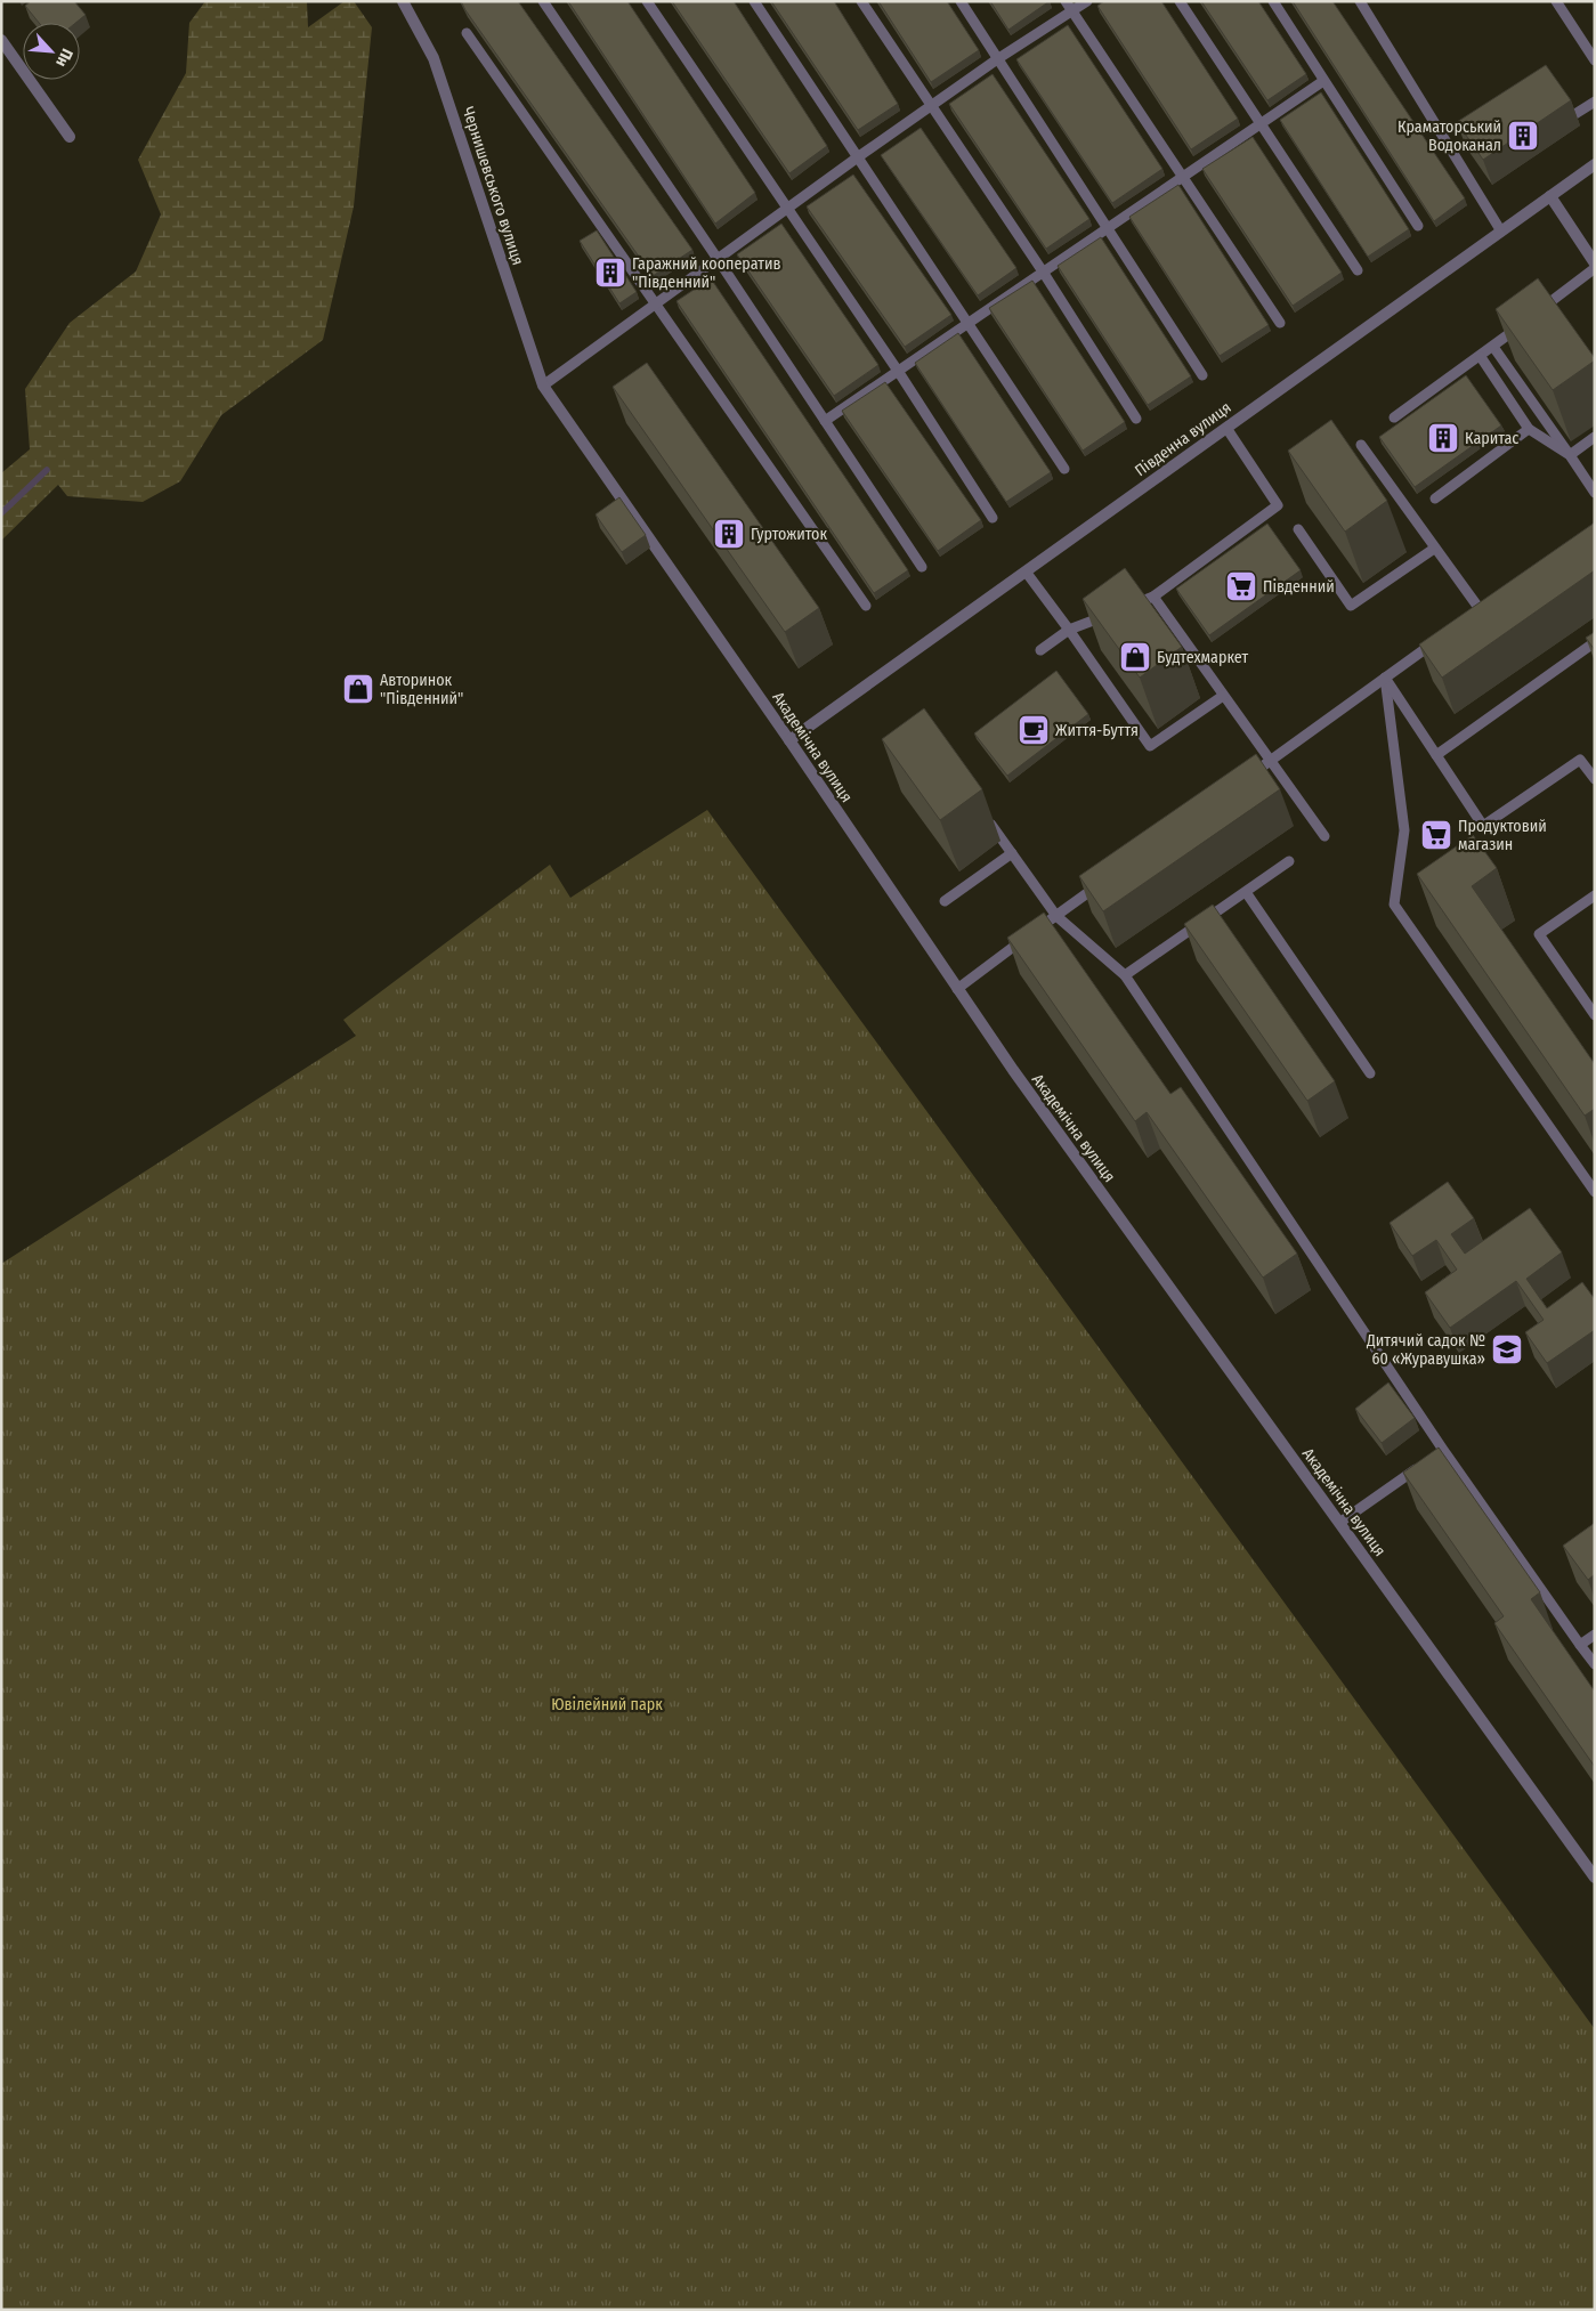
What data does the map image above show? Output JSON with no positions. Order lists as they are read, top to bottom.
{
  "streets": {
    "street": ["Чернишевського вулиця", "Південна вулиця", "Академічна вулиця"]
  },
  "crossings": [
    ["Чернишевського вулиця", "Академічна вулиця"],
    ["Південна вулиця", "Академічна вулиця"]
  ],
  "parks": ["Ювілейний парк"],
  "places": {
    "building": [
      "Краматорський Водоканал",
      "Гаражний кооператив \"Південний\"",
      "Каритас",
      "Гуртожиток"
    ],
    "supermarket": ["Південний", "Продуктовий магазин"],
    "shop": ["Будтехмаркет", "Авторинок \"Південний\""],
    "cafe": ["Життя-Буття"],
    "school or university": ["Дитячий садок № 60 «Журавушка»"]
  },
  "north": "bottom right"
}
